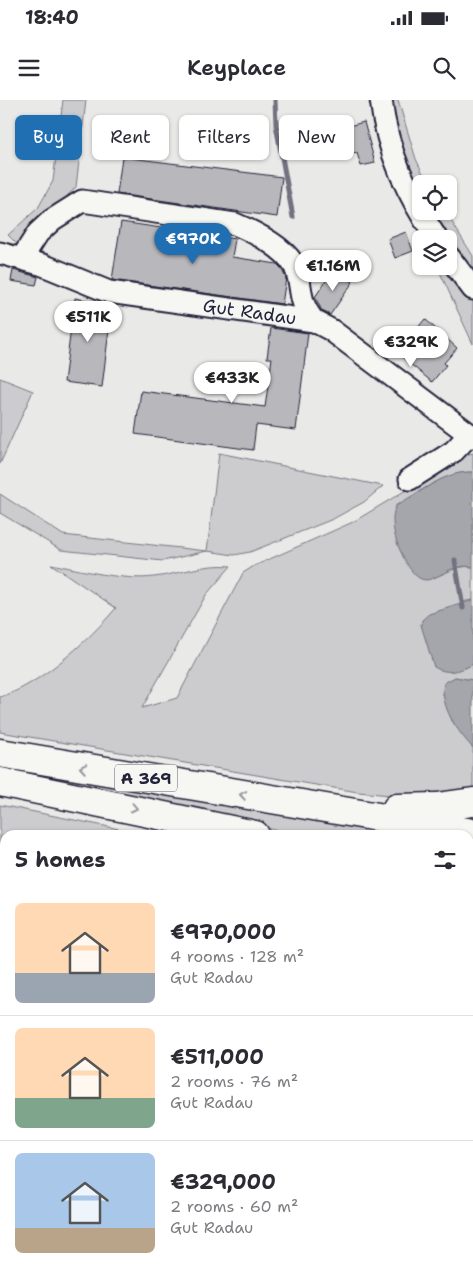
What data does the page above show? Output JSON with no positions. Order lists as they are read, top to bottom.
{
  "streets": {
    "highway": ["A 369"],
    "street": ["Gut Radau"]
  },
  "page": {
    "status": "18:40",
    "header": "Keyplace",
    "chip": [
      "Buy",
      "Rent",
      "Filters",
      "New"
    ],
    "price": [
      "€970K",
      "€1.16M",
      "€511K",
      "€329K",
      "€433K"
    ],
    "heading": "5 homes",
    "list": [
      {
        "name": "€970,000",
        "note": "4 rooms · 128 m² · Gut Radau"
      },
      {
        "name": "€511,000",
        "note": "2 rooms · 76 m² · Gut Radau"
      },
      {
        "name": "€329,000",
        "note": "2 rooms · 60 m² · Gut Radau"
      }
    ]
  }
}
